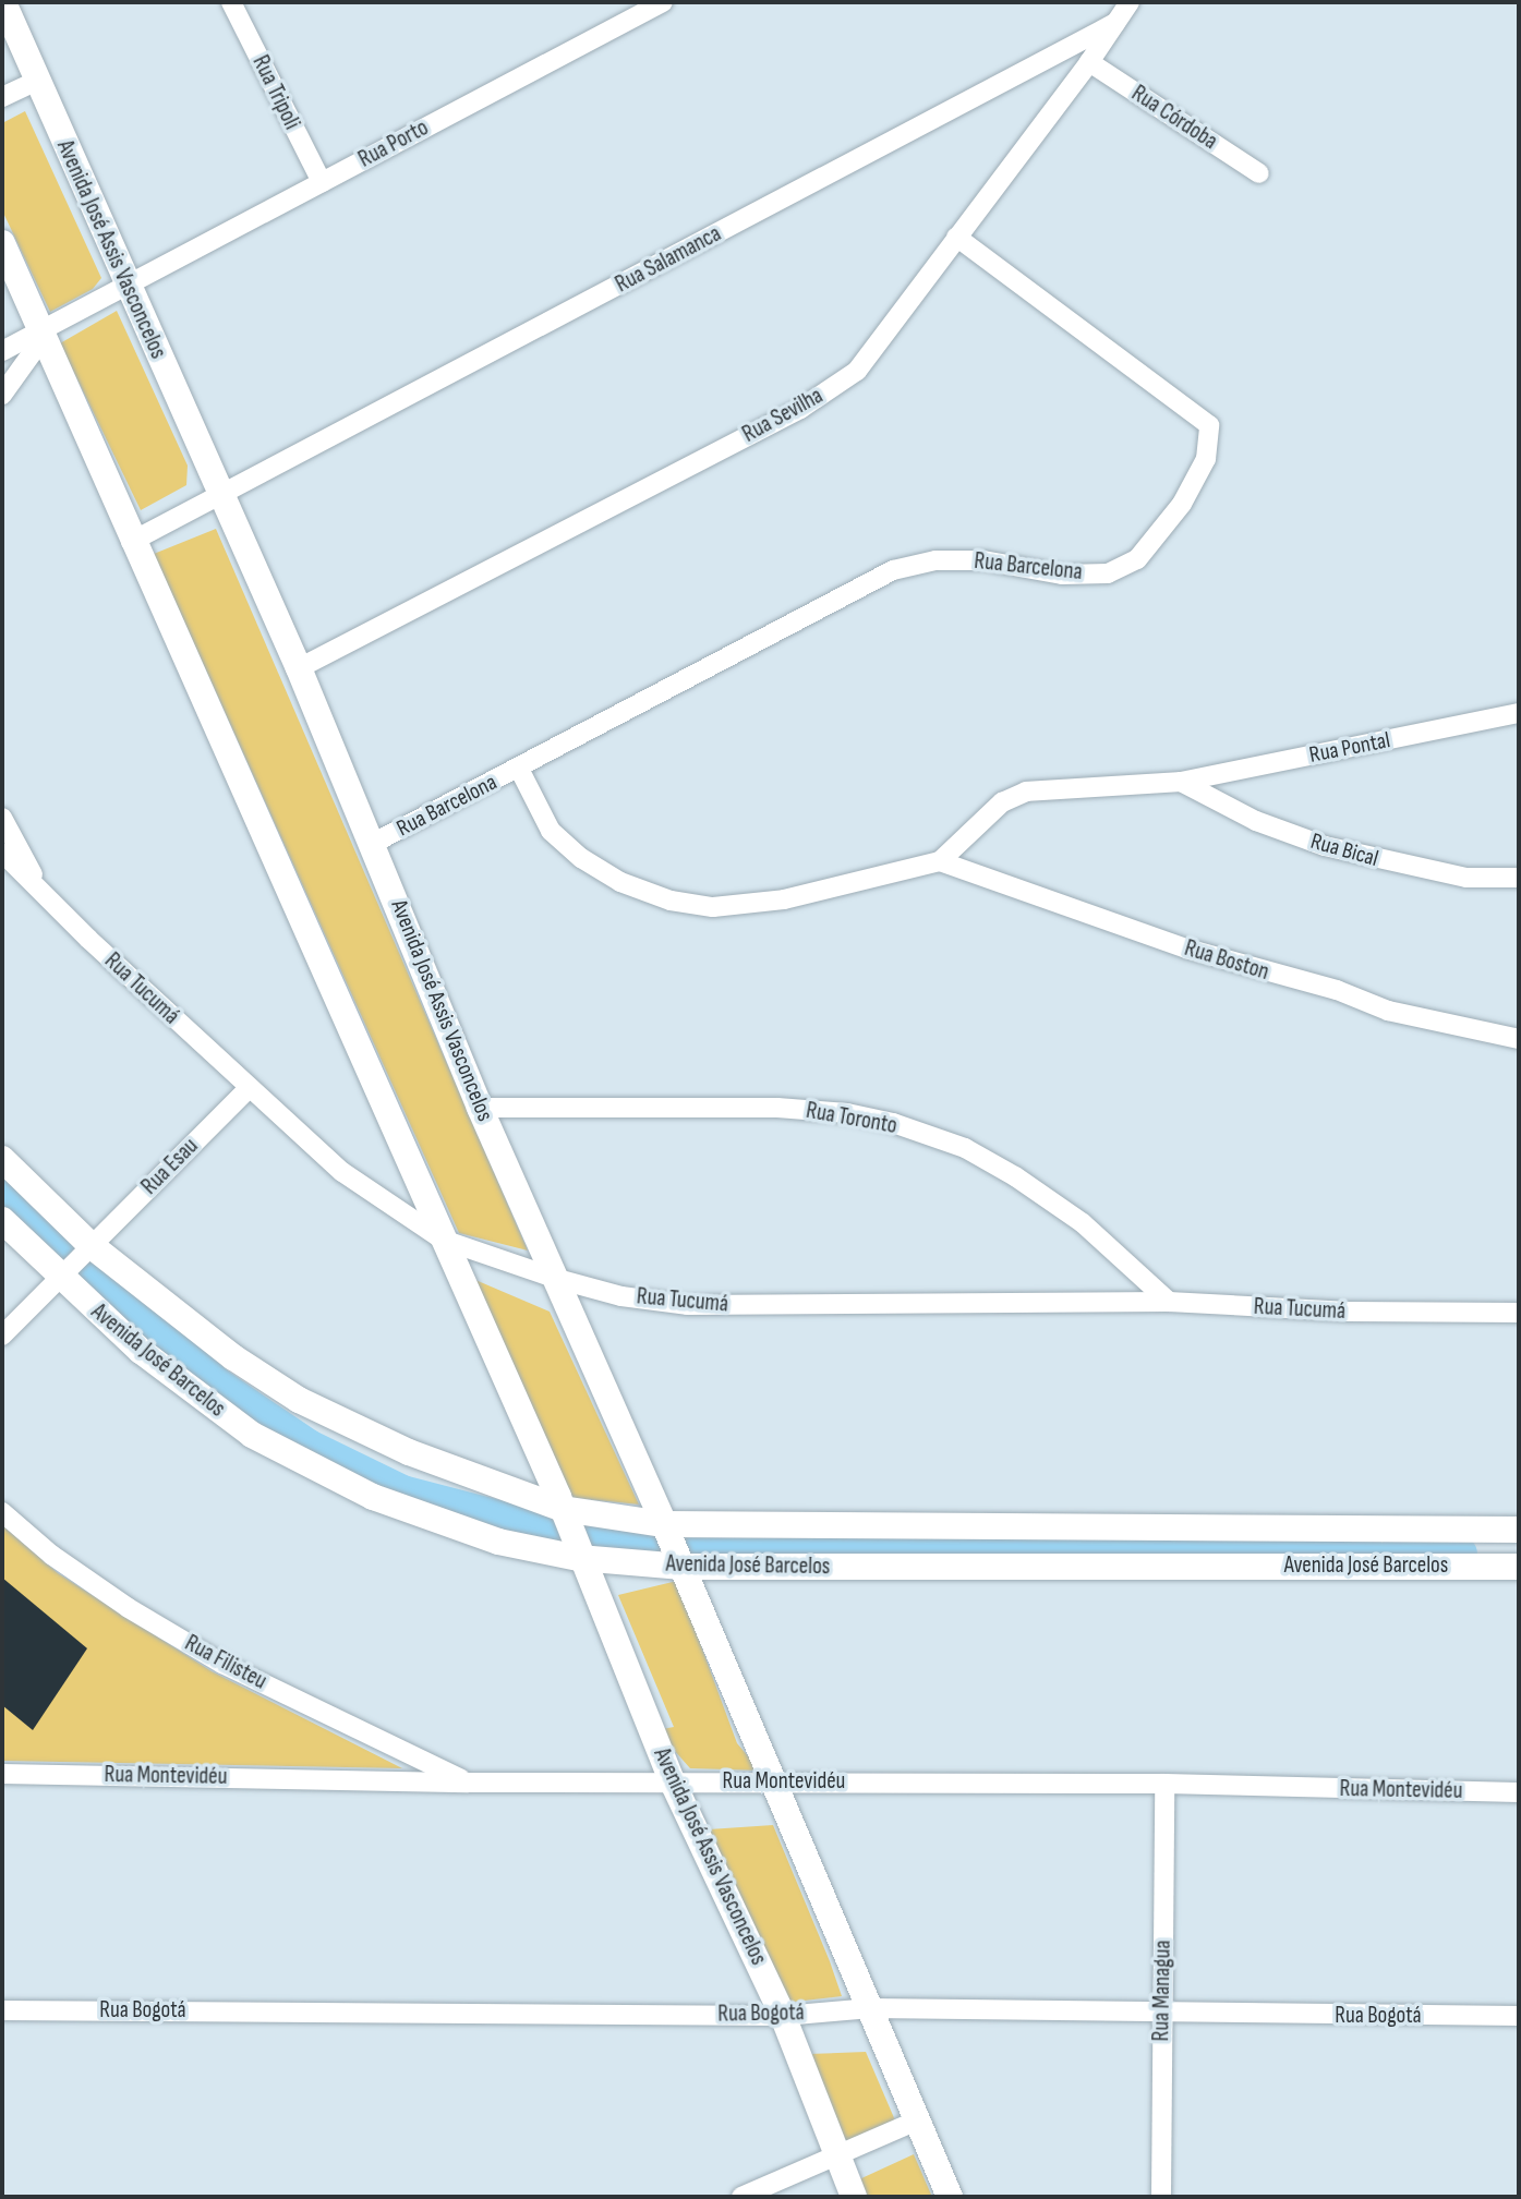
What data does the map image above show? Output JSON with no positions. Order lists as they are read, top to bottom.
{
  "streets": {
    "street": [
      "Rua Tripoli",
      "Rua Córdoba",
      "Rua Porto",
      "Avenida José Assis Vasconcelos",
      "Rua Salamanca",
      "Rua Sevilha",
      "Rua Barcelona",
      "Rua Pontal",
      "Rua Bical",
      "Rua Boston",
      "Rua Tucumá",
      "Rua Toronto",
      "Rua Esau",
      "Avenida José Barcelos",
      "Rua Filisteu",
      "Rua Montevidéu",
      "Rua Managua",
      "Rua Bogotá"
    ]
  },
  "crossings": [
    ["Rua Tripoli", "Rua Porto"],
    ["Rua Córdoba", "Rua Sevilha"],
    ["Rua Porto", "Avenida José Assis Vasconcelos"],
    ["Avenida José Assis Vasconcelos", "Rua Salamanca"],
    ["Avenida José Assis Vasconcelos", "Rua Sevilha"],
    ["Avenida José Assis Vasconcelos", "Rua Barcelona"],
    ["Avenida José Assis Vasconcelos", "Rua Tucumá"],
    ["Avenida José Assis Vasconcelos", "Rua Toronto"],
    ["Avenida José Assis Vasconcelos", "Avenida José Barcelos"],
    ["Avenida José Assis Vasconcelos", "Rua Montevidéu"],
    ["Avenida José Assis Vasconcelos", "Rua Bogotá"],
    ["Rua Salamanca", "Rua Sevilha"],
    ["Rua Sevilha", "Rua Barcelona"],
    ["Rua Pontal", "Rua Bical"],
    ["Rua Tucumá", "Rua Toronto"],
    ["Rua Tucumá", "Rua Esau"],
    ["Rua Esau", "Avenida José Barcelos"],
    ["Rua Filisteu", "Rua Montevidéu"],
    ["Rua Montevidéu", "Rua Managua"],
    ["Rua Managua", "Rua Bogotá"]
  ]
}
